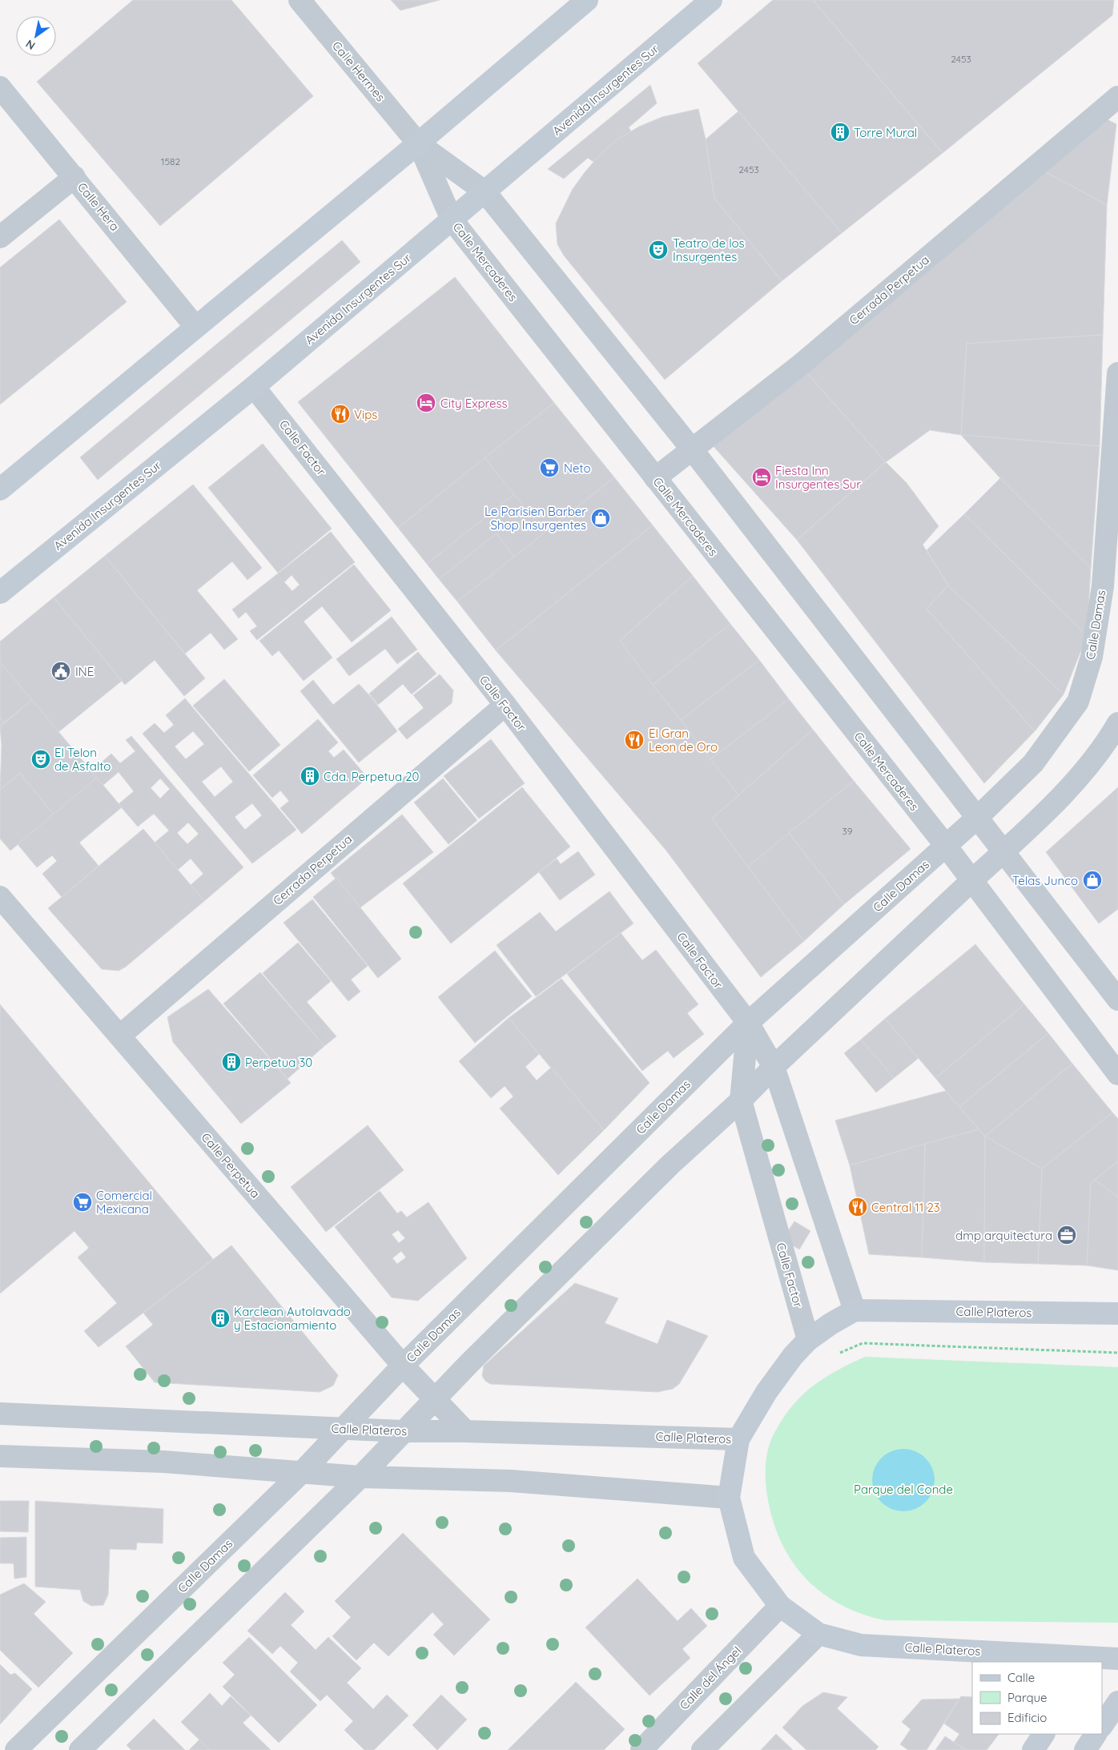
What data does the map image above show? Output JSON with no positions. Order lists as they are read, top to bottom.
{
  "streets": {
    "main road": ["Avenida Insurgentes Sur", "Calle Plateros"],
    "street": [
      "Calle Hermes",
      "Calle Hera",
      "Calle Mercaderes",
      "Cerrada Perpetua",
      "Calle Factor",
      "Calle Damas",
      "Calle Perpetua",
      "Calle del Ángel"
    ]
  },
  "crossings": [
    ["Calle Hermes", "Calle Mercaderes"],
    ["Avenida Insurgentes Sur", "Calle Mercaderes"],
    ["Avenida Insurgentes Sur", "Calle Factor"],
    ["Calle Mercaderes", "Cerrada Perpetua"],
    ["Calle Mercaderes", "Calle Damas"],
    ["Cerrada Perpetua", "Calle Factor"],
    ["Cerrada Perpetua", "Calle Perpetua"],
    ["Calle Factor", "Calle Damas"],
    ["Calle Factor", "Calle Plateros"],
    ["Calle Damas", "Calle Perpetua"],
    ["Calle Damas", "Calle Plateros"],
    ["Calle Perpetua", "Calle Plateros"],
    ["Calle Plateros", "Calle del Ángel"]
  ],
  "parks": ["Parque del Conde"],
  "places": {
    "building": [
      "Torre Mural",
      "Cda. Perpetua 20",
      "Perpetua 30",
      "Karclean Autolavado y Estacionamiento"
    ],
    "theatre": ["Teatro de los Insurgentes", "El Telon de Asfalto"],
    "hotel": ["City Express", "Fiesta Inn Insurgentes Sur"],
    "restaurant": ["Vips", "El Gran Leon de Oro", "Central 11 23"],
    "supermarket": ["Neto", "Comercial Mexicana"],
    "shop": ["Le Parisien Barber Shop Insurgentes", "Telas Junco"],
    "public building": ["INE"],
    "office": ["dmp arquitectura"]
  },
  "house_numbers": [
    "2453",
    "1582",
    "2453",
    "39"
  ],
  "legend": ["Calle", "Parque", "Edificio"],
  "north": "bottom left"
}
